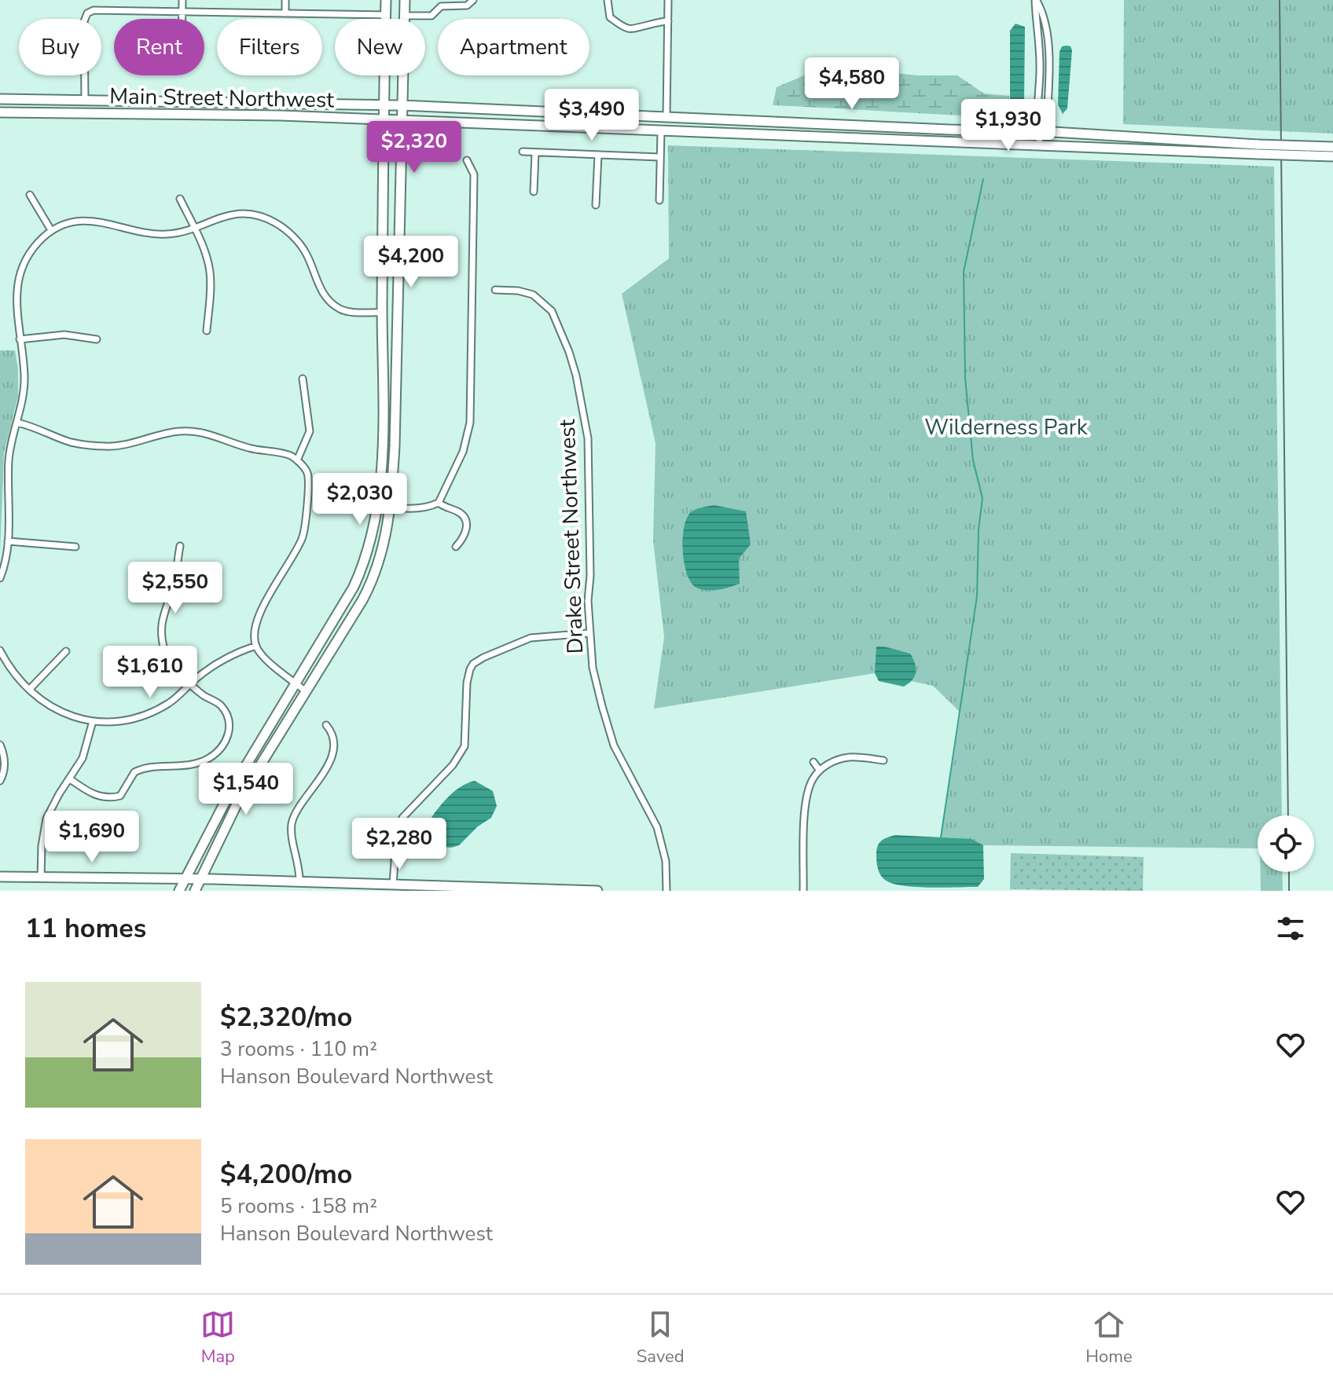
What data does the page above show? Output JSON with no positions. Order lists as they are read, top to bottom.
{
  "streets": {
    "main road": ["Main Street Northwest"],
    "street": ["Drake Street Northwest"]
  },
  "parks": ["Wilderness Park"],
  "page": {
    "chip": [
      "Buy",
      "Rent",
      "Filters",
      "New",
      "Apartment"
    ],
    "price": [
      "$4,580",
      "$3,490",
      "$1,930",
      "$2,320",
      "$4,200",
      "$2,030",
      "$2,550",
      "$1,610",
      "$1,540",
      "$1,690",
      "$2,280"
    ],
    "heading": "11 homes",
    "list": [
      {
        "name": "$2,320/mo",
        "note": "3 rooms · 110 m² · Hanson Boulevard Northwest"
      },
      {
        "name": "$4,200/mo",
        "note": "5 rooms · 158 m² · Hanson Boulevard Northwest"
      }
    ],
    "tabs": ["Map", "Saved", "Home"]
  }
}
